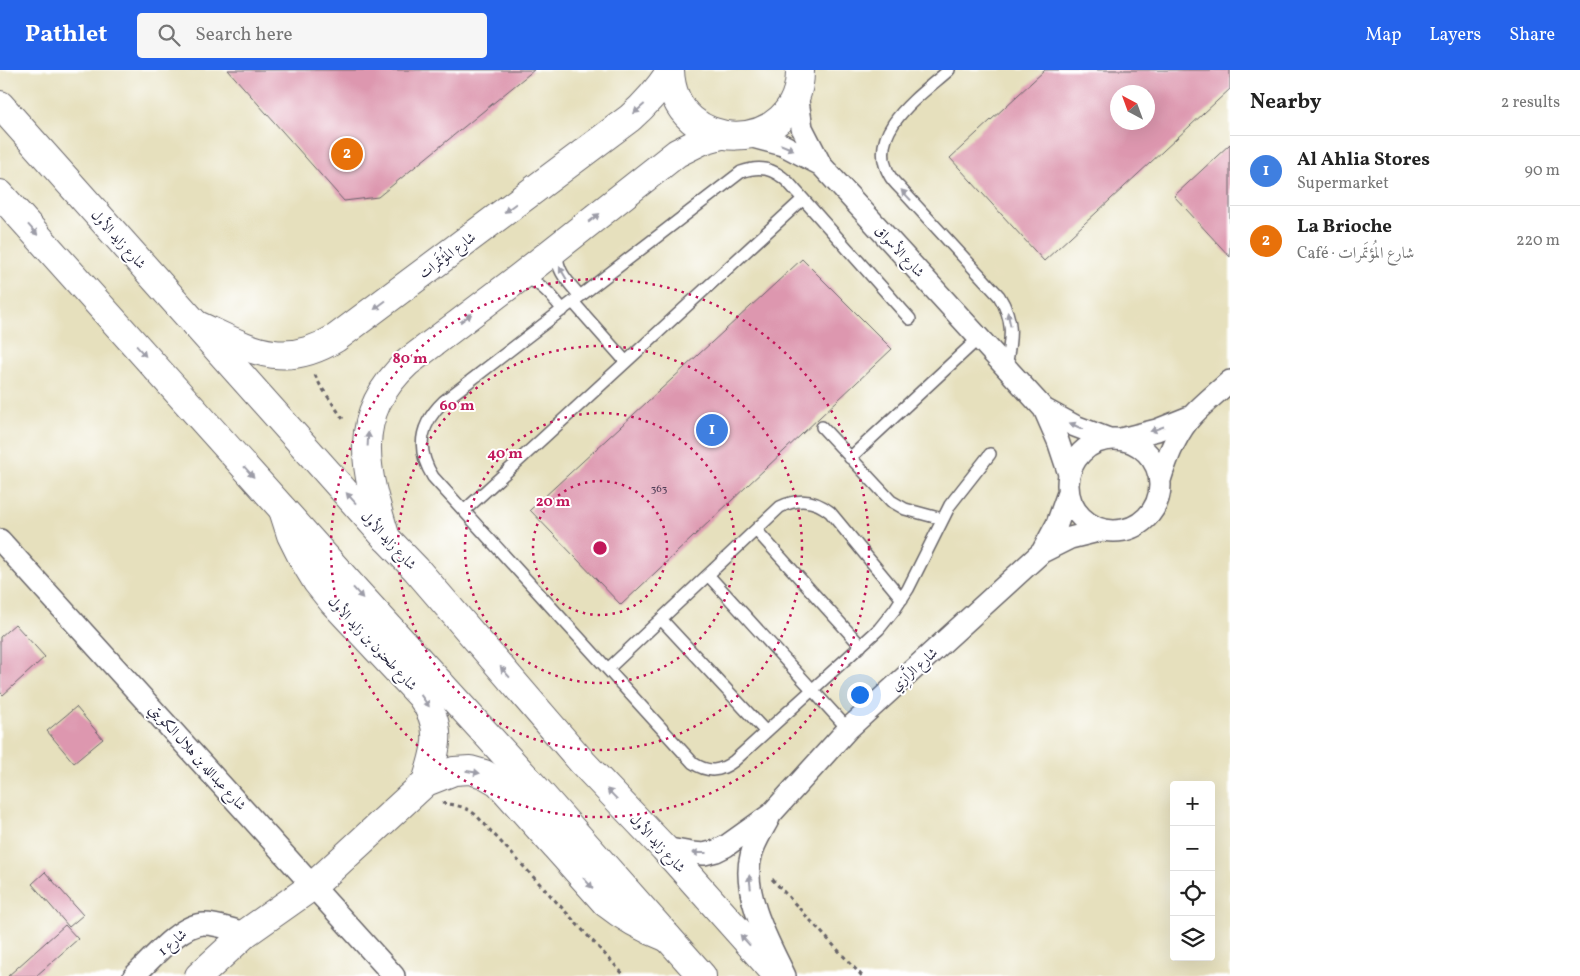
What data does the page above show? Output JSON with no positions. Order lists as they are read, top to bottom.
{
  "streets": {
    "street": [
      "شارع زايد الأول",
      "شارع الأسواق",
      "شارع المُؤتَمرات",
      "شارع طحنون بن زايد الأول",
      "شارع الرَّازِي",
      "شارع عبدالله بن هلال الكويتي",
      "شارع 1"
    ]
  },
  "crossings": [
    ["شارع زايد الأول", "شارع المُؤتَمرات"],
    ["شارع زايد الأول", "شارع الرَّازِي"],
    ["شارع الأسواق", "شارع الرَّازِي"],
    ["شارع طحنون بن زايد الأول", "شارع عبدالله بن هلال الكويتي"],
    ["شارع طحنون بن زايد الأول", "شارع 1"]
  ],
  "house_numbers": ["363"],
  "north": "top left",
  "page": {
    "header": "Pathlet",
    "search": "Search here",
    "nav": ["Map", "Layers", "Share"],
    "heading": ["Nearby", "2 results"],
    "list": [
      {
        "mark": "1",
        "name": "Al Ahlia Stores",
        "note": "Supermarket",
        "value": "90 m"
      },
      {
        "mark": "2",
        "name": "La Brioche",
        "note": "Café · شارع المُؤتَمرات",
        "value": "220 m"
      }
    ],
    "pins": ["2", "1"],
    "map_buttons": ["+", "−"]
  },
  "rings": [
    "80 m",
    "60 m",
    "40 m",
    "20 m"
  ]
}
